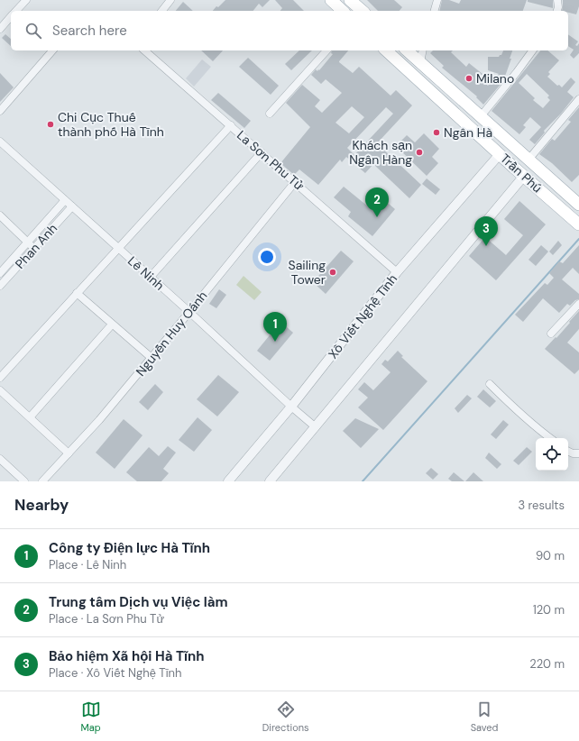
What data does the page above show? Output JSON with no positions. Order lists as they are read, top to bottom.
{
  "streets": {
    "main road": ["Trần Phú"],
    "street": [
      "La Sơn Phu Tử",
      "Phan Anh",
      "Lê Ninh",
      "Xô Viết Nghệ Tĩnh",
      "Nguyễn Huy Oánh"
    ]
  },
  "crossings": [
    ["La Sơn Phu Tử", "Xô Viết Nghệ Tĩnh"],
    ["La Sơn Phu Tử", "Nguyễn Huy Oánh"],
    ["Trần Phú", "Xô Viết Nghệ Tĩnh"],
    ["Phan Anh", "Lê Ninh"],
    ["Lê Ninh", "Xô Viết Nghệ Tĩnh"],
    ["Lê Ninh", "Nguyễn Huy Oánh"]
  ],
  "places": [
    "Milano",
    "Chi Cục Thuế thành phố Hà Tĩnh",
    "Ngân Hà",
    "Khách sạn Ngân Hàng",
    "Sailing Tower"
  ],
  "page": {
    "search": "Search here",
    "pins": ["2", "3", "1"],
    "heading": ["Nearby", "3 results"],
    "list": [
      {
        "mark": "1",
        "name": "Công ty Điện lực Hà Tĩnh",
        "note": "Place · Lê Ninh",
        "value": "90 m"
      },
      {
        "mark": "2",
        "name": "Trung tâm Dịch vụ Việc làm",
        "note": "Place · La Sơn Phu Tử",
        "value": "120 m"
      },
      {
        "mark": "3",
        "name": "Bảo hiệm Xã hội Hà Tĩnh",
        "note": "Place · Xô Viết Nghệ Tĩnh",
        "value": "220 m"
      }
    ],
    "nav": ["Map", "Directions", "Saved"]
  }
}
